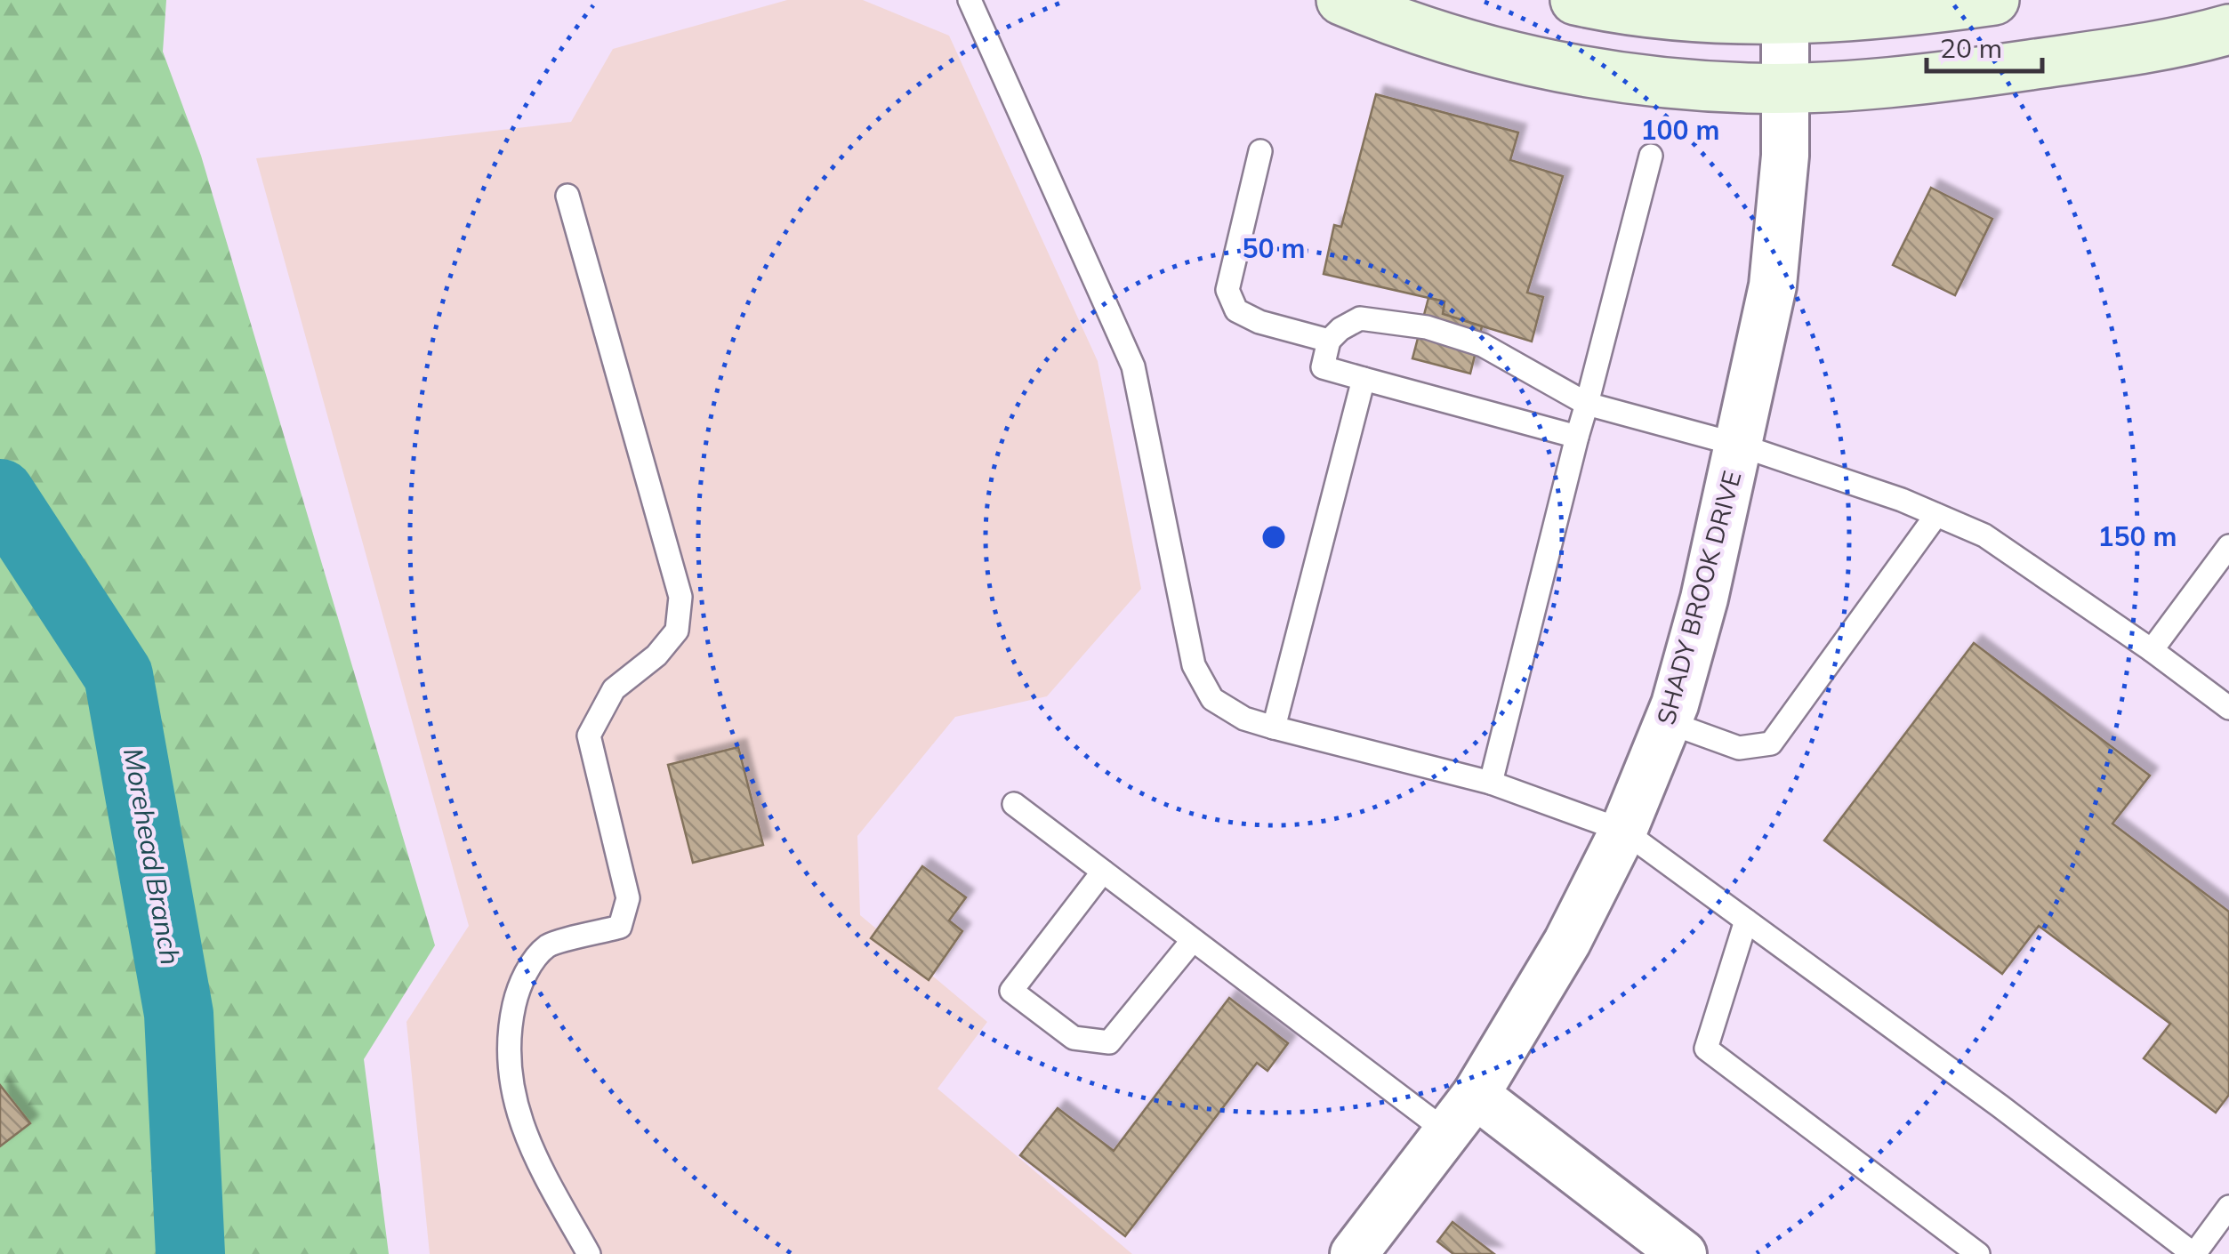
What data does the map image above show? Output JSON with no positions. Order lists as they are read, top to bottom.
{
  "streets": {
    "street": ["SHADY BROOK DRIVE"]
  },
  "water": ["Morehead Branch"],
  "scale_bar": "20 m",
  "rings": ["100 m", "50 m", "150 m"]
}
